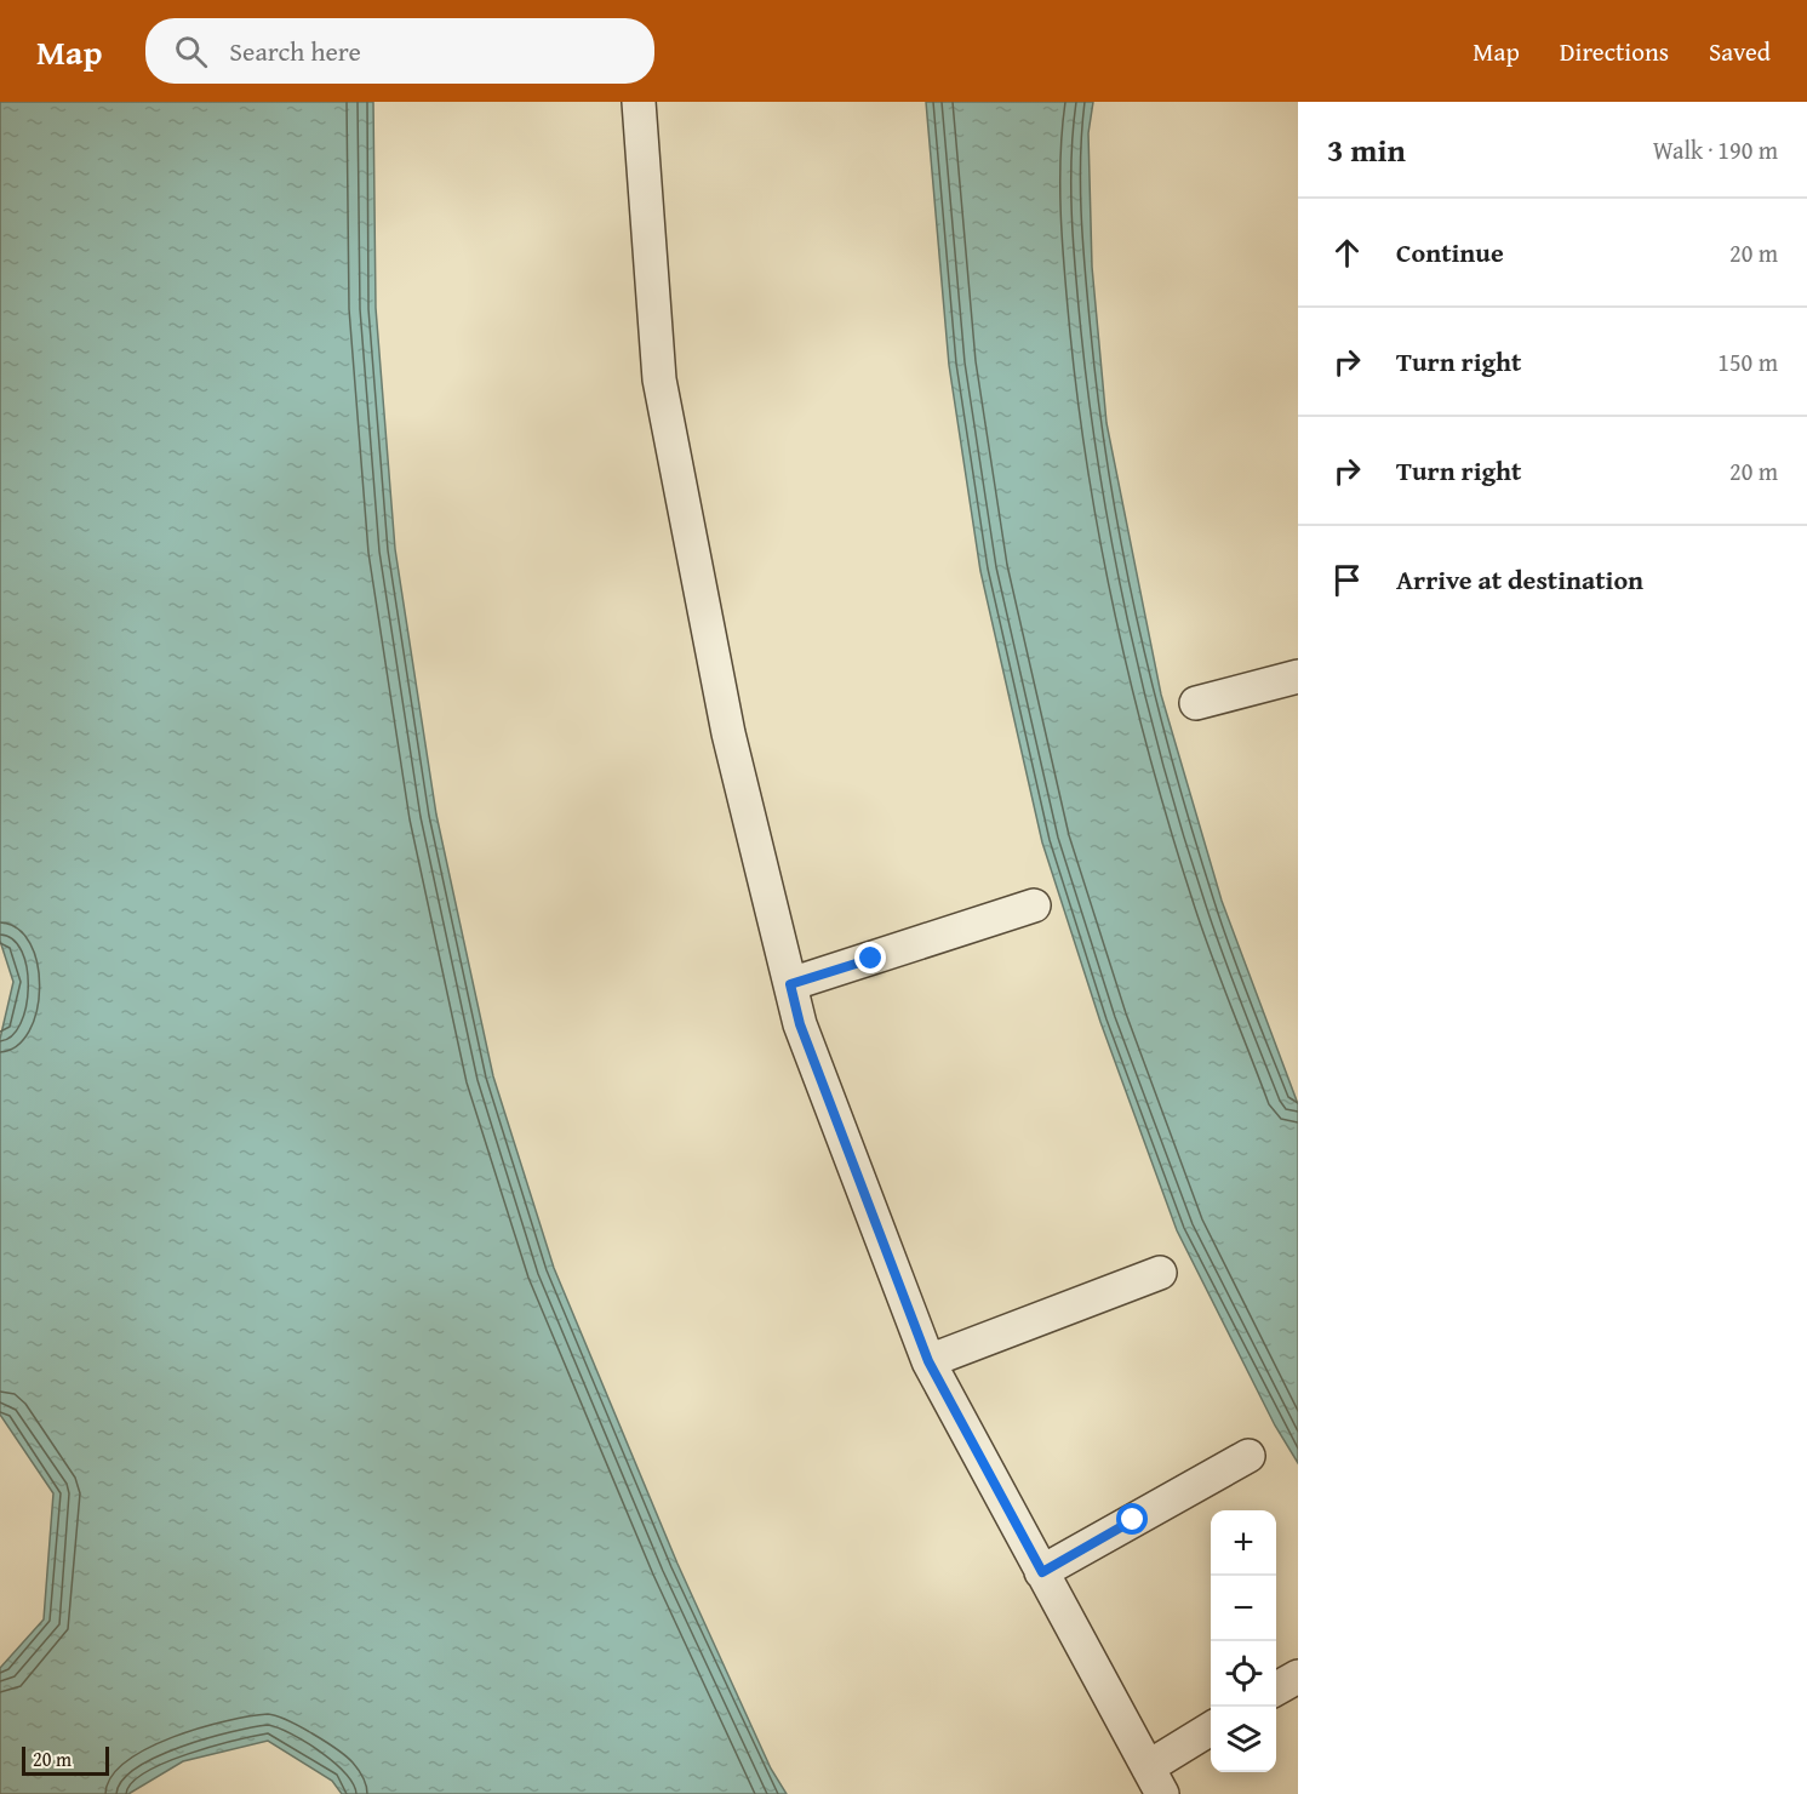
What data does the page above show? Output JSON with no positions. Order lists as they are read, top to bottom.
{
  "scale_bar": "20 m",
  "page": {
    "header": "Map",
    "search": "Search here",
    "nav": ["Map", "Directions", "Saved"],
    "heading": ["3 min", "Walk · 190 m"],
    "list": [
      ["Continue", "20 m"],
      ["Turn right", "150 m"],
      ["Turn right", "20 m"],
      "Arrive at destination"
    ],
    "map_buttons": ["+", "−"],
    "scale": "20 m"
  }
}
